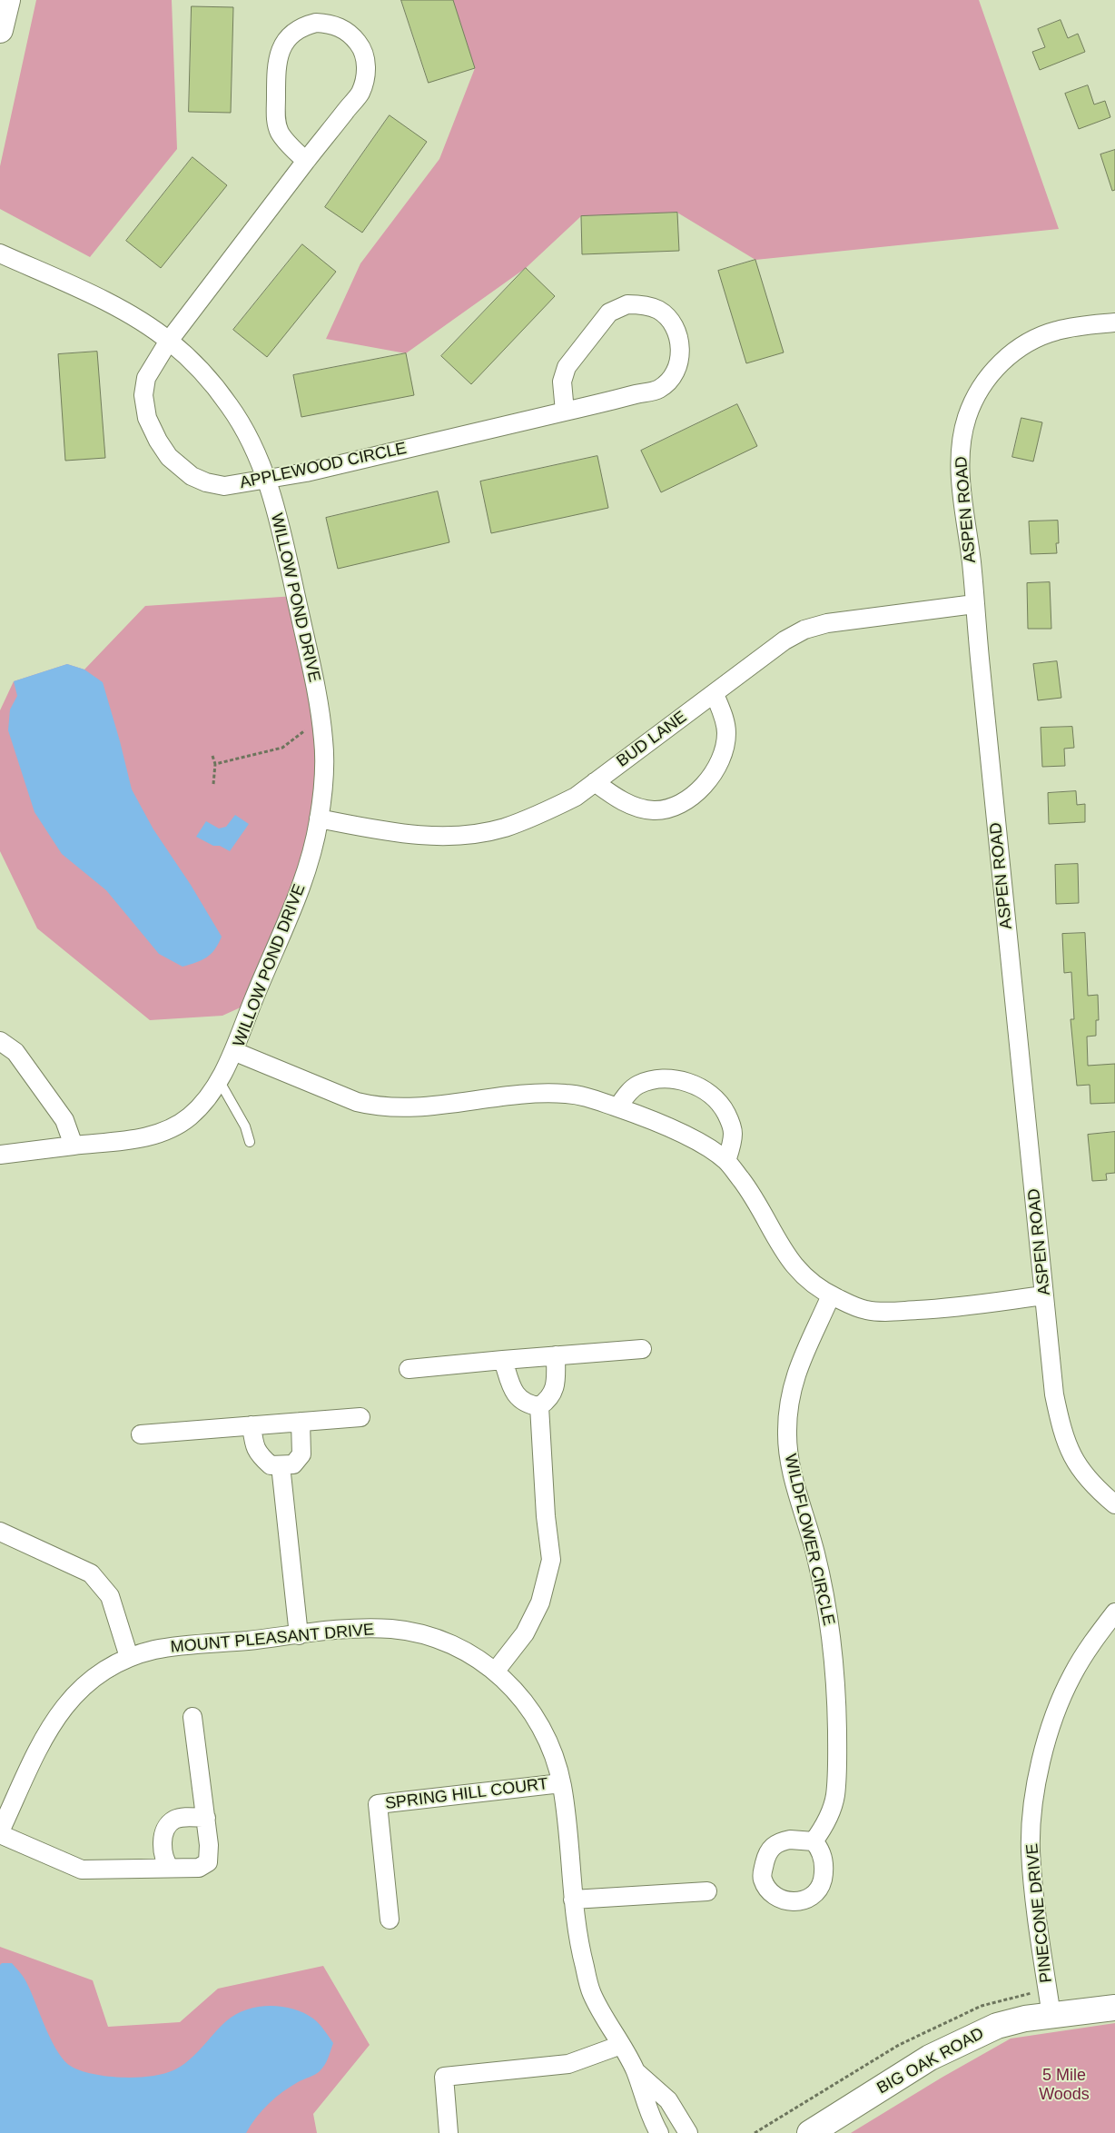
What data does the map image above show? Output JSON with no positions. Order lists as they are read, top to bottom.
{
  "streets": {
    "street": [
      "APPLEWOOD CIRCLE",
      "ASPEN ROAD",
      "WILLOW POND DRIVE",
      "BUD LANE",
      "WILDFLOWER CIRCLE",
      "MOUNT PLEASANT DRIVE",
      "SPRING HILL COURT",
      "PINECONE DRIVE",
      "BIG OAK ROAD"
    ]
  },
  "crossings": [
    ["APPLEWOOD CIRCLE", "WILLOW POND DRIVE"],
    ["ASPEN ROAD", "WILLOW POND DRIVE"],
    ["ASPEN ROAD", "BUD LANE"],
    ["WILLOW POND DRIVE", "BUD LANE"],
    ["WILLOW POND DRIVE", "WILDFLOWER CIRCLE"],
    ["MOUNT PLEASANT DRIVE", "SPRING HILL COURT"],
    ["PINECONE DRIVE", "BIG OAK ROAD"]
  ],
  "parks": ["5 Mile Woods"]
}
